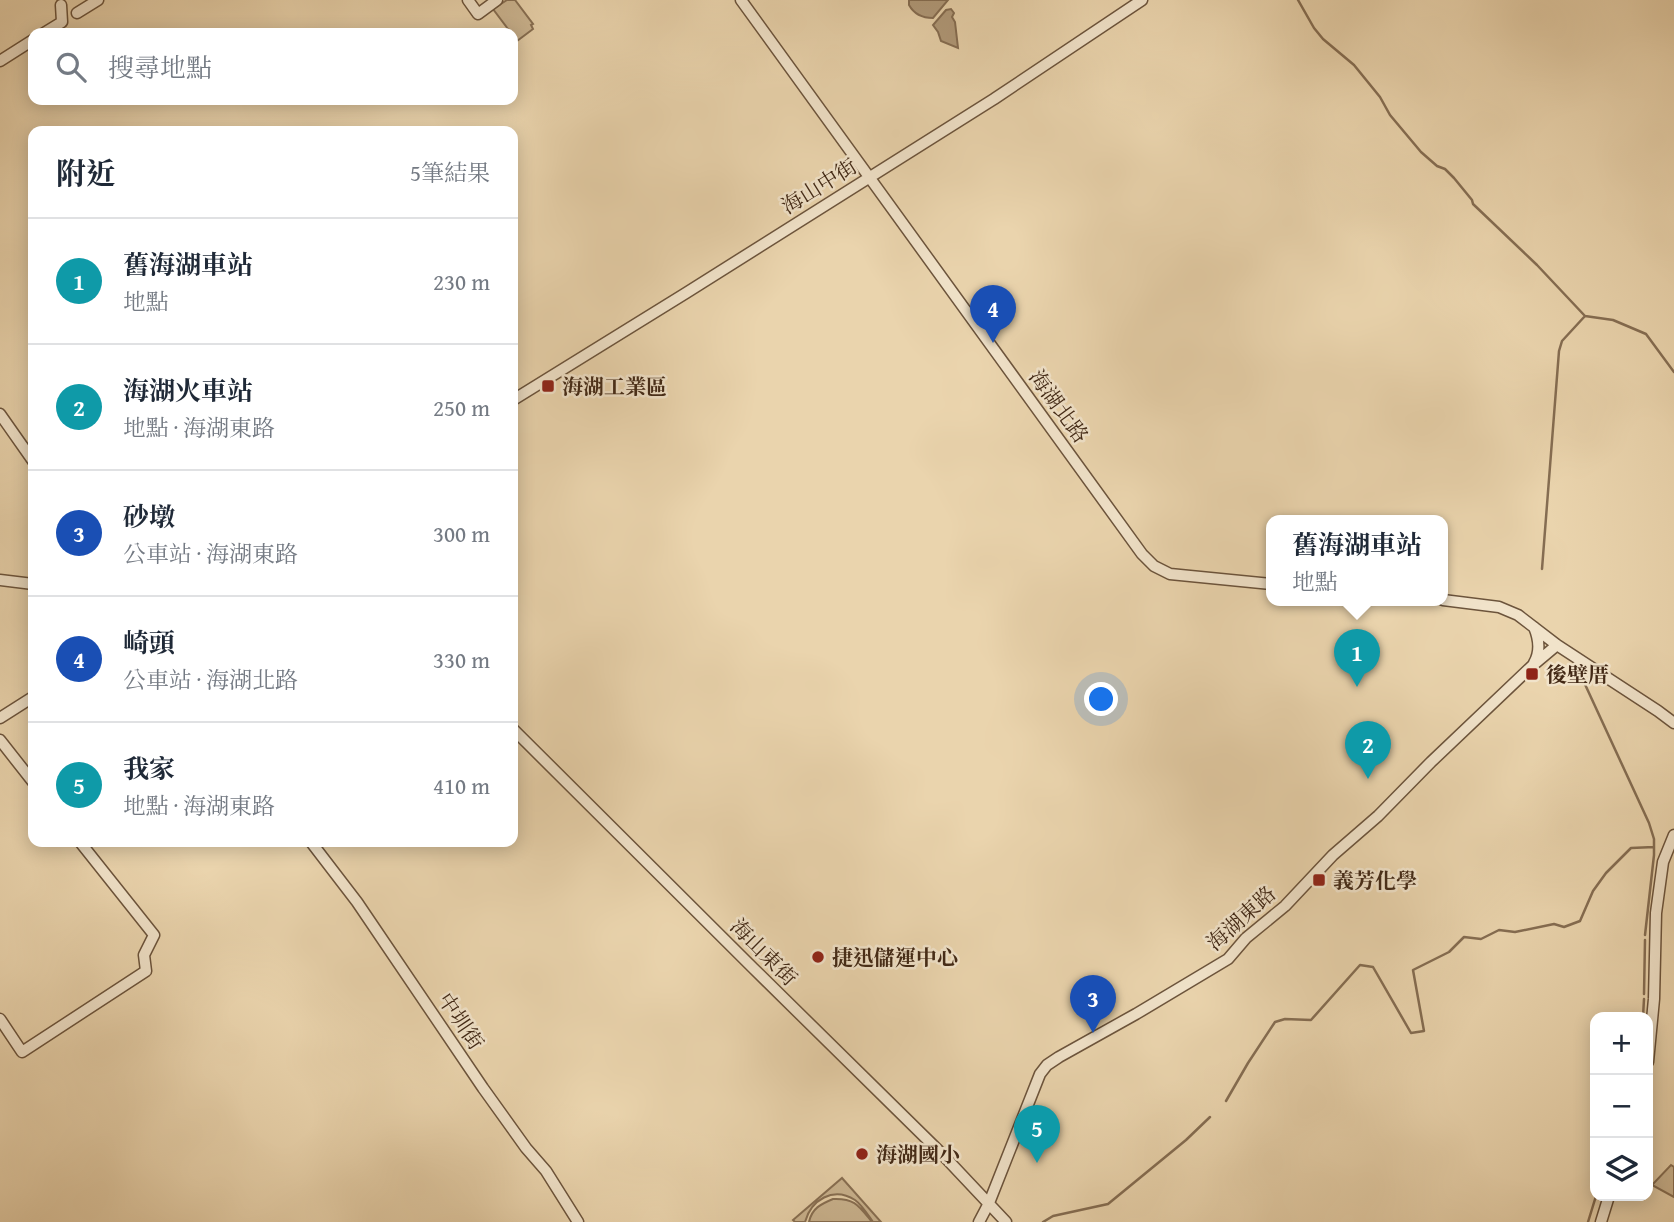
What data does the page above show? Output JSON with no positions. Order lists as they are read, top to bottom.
{
  "streets": {
    "street": [
      "海山中街",
      "海湖北路",
      "海湖東路",
      "海山東街",
      "中圳街"
    ]
  },
  "crossings": [
    ["海山中街", "海湖北路"],
    ["海湖東路", "海山東街"]
  ],
  "places": {
    "transit": ["海湖工業區", "後壁厝", "義芳化學"],
    "other": ["捷迅儲運中心", "海湖國小"]
  },
  "page": {
    "search": "搜尋地點",
    "heading": ["附近", "5筆結果"],
    "list": [
      {
        "mark": "1",
        "name": "舊海湖車站",
        "note": "地點",
        "value": "230 m"
      },
      {
        "mark": "2",
        "name": "海湖火車站",
        "note": "地點 · 海湖東路",
        "value": "250 m"
      },
      {
        "mark": "3",
        "name": "砂墩",
        "note": "公車站 · 海湖東路",
        "value": "300 m"
      },
      {
        "mark": "4",
        "name": "崎頭",
        "note": "公車站 · 海湖北路",
        "value": "330 m"
      },
      {
        "mark": "5",
        "name": "我家",
        "note": "地點 · 海湖東路",
        "value": "410 m"
      }
    ],
    "pins": [
      "4",
      "1",
      "2",
      "3",
      "5"
    ],
    "popup": ["舊海湖車站", "地點"],
    "map_buttons": ["+", "−"]
  }
}
